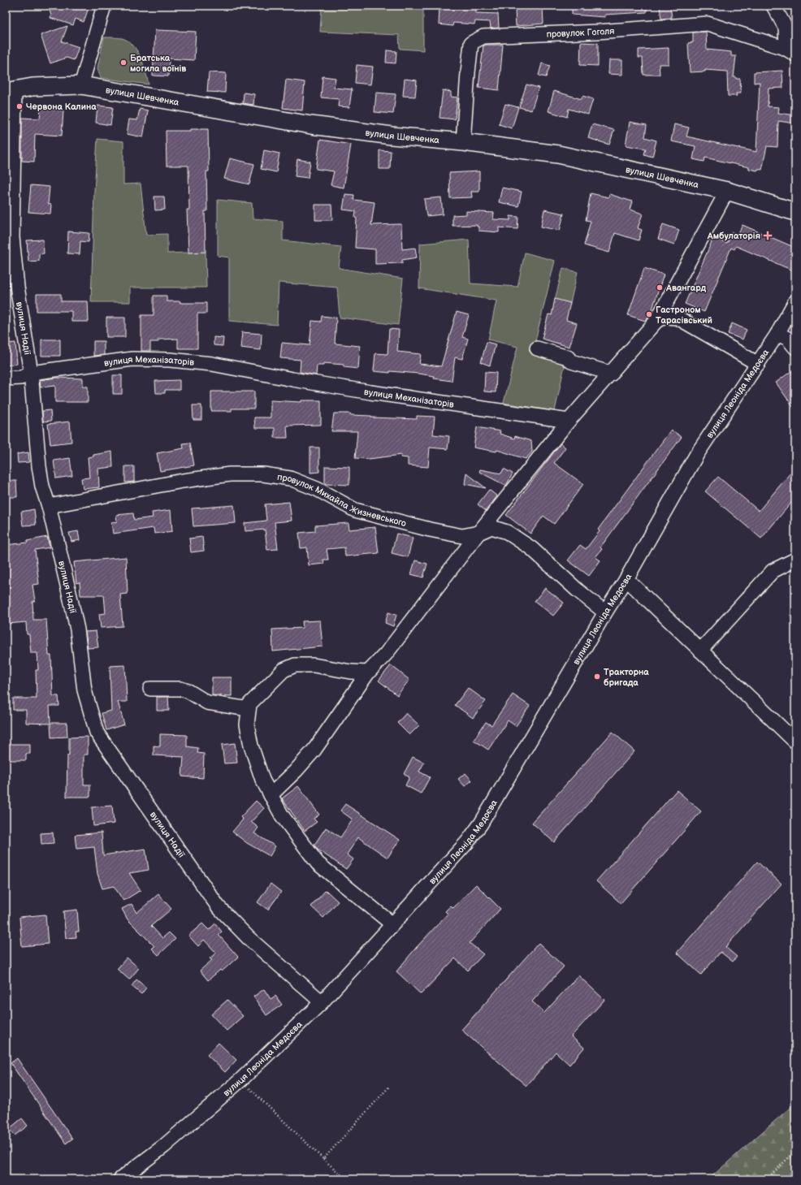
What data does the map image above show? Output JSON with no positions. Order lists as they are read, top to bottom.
{
  "streets": {
    "main road": ["вулиця Шевченка"],
    "street": [
      "провулок Гоголя",
      "вулиця Надії",
      "вулиця Механізаторів",
      "вулиця Леоніда Медоєва",
      "провулок Михайла Жизневського"
    ]
  },
  "crossings": [
    ["провулок Гоголя", "вулиця Шевченка"],
    ["вулиця Шевченка", "вулиця Надії"],
    ["вулиця Надії", "вулиця Механізаторів"],
    ["вулиця Надії", "вулиця Леоніда Медоєва"],
    ["вулиця Надії", "провулок Михайла Жизневського"],
    ["вулиця Леоніда Медоєва", "провулок Михайла Жизневського"]
  ],
  "places": {
    "other": [
      "Братська могила воїнів",
      "Червона Калина",
      "Авангард",
      "Гастроном Тарасівський",
      "Тракторна бригада"
    ],
    "health": ["Амбулаторія"]
  }
}
